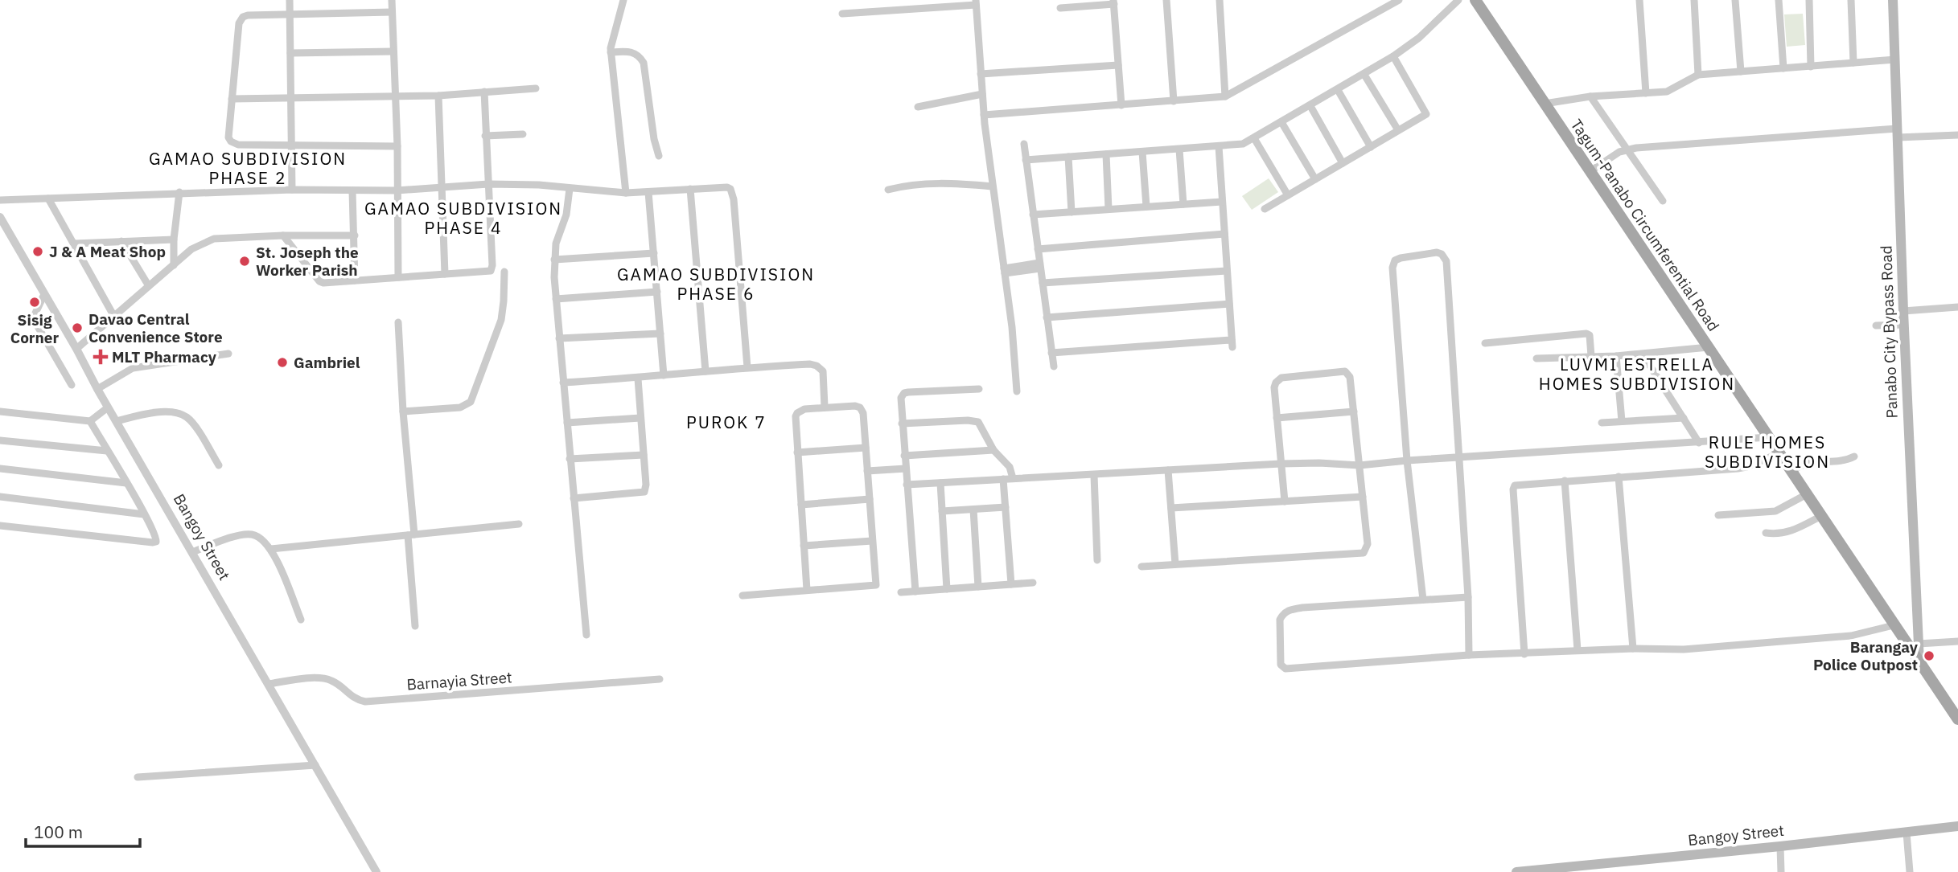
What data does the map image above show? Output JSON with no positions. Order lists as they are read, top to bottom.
{
  "streets": {
    "main road": ["Tagum-Panabo Circumferential Road", "Panabo City Bypass Road", "Bangoy Street"],
    "street": ["Barnayia Street"]
  },
  "crossings": [
    ["Tagum-Panabo Circumferential Road", "Panabo City Bypass Road"],
    ["Bangoy Street", "Barnayia Street"]
  ],
  "districts": [
    "GAMAO SUBDIVISION PHASE 2",
    "GAMAO SUBDIVISION PHASE 4",
    "GAMAO SUBDIVISION PHASE 6",
    "LUVMI ESTRELLA HOMES SUBDIVISION",
    "PUROK 7",
    "RULE HOMES SUBDIVISION"
  ],
  "places": {
    "other": [
      "J & A Meat Shop",
      "St. Joseph the Worker Parish",
      "Sisig Corner",
      "Davao Central Convenience Store",
      "Gambriel",
      "Barangay Police Outpost"
    ],
    "health": ["MLT Pharmacy"]
  },
  "scale_bar": "100 m"
}
